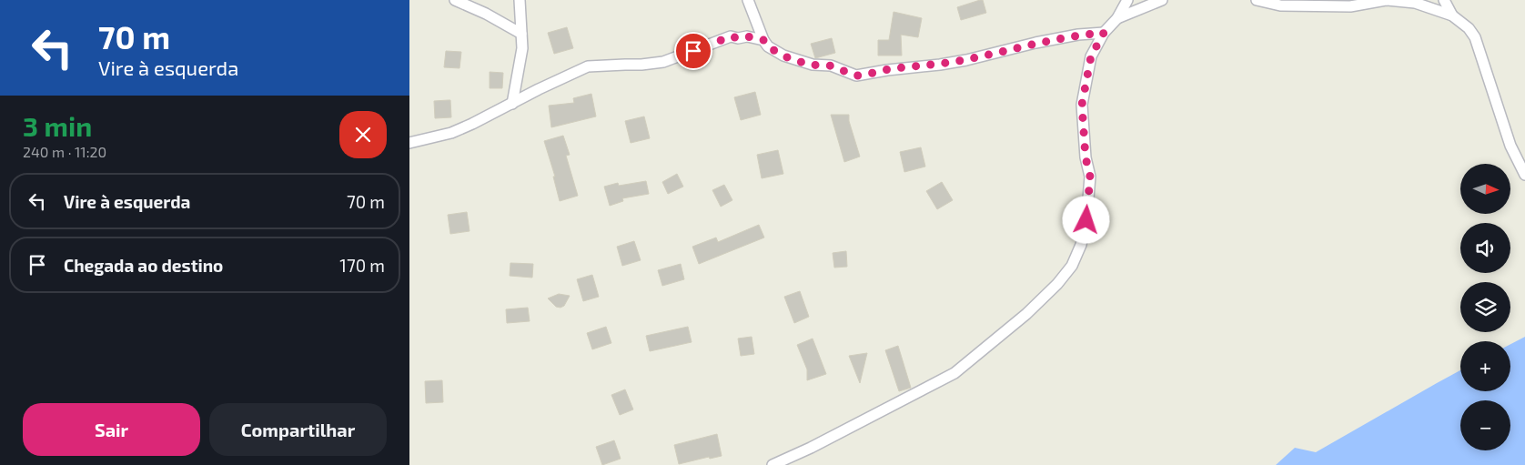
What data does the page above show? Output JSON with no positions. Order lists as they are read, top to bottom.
{
  "north": "right",
  "page": {
    "turn": ["70 m", "Vire à esquerda"],
    "heading": ["3 min", "240 m · 11:20"],
    "map_buttons": ["+", "−"],
    "list": [
      {
        "name": "Vire à esquerda",
        "value": "70 m"
      },
      {
        "name": "Chegada ao destino",
        "value": "170 m"
      }
    ],
    "buttons": ["Sair", "Compartilhar"]
  }
}
